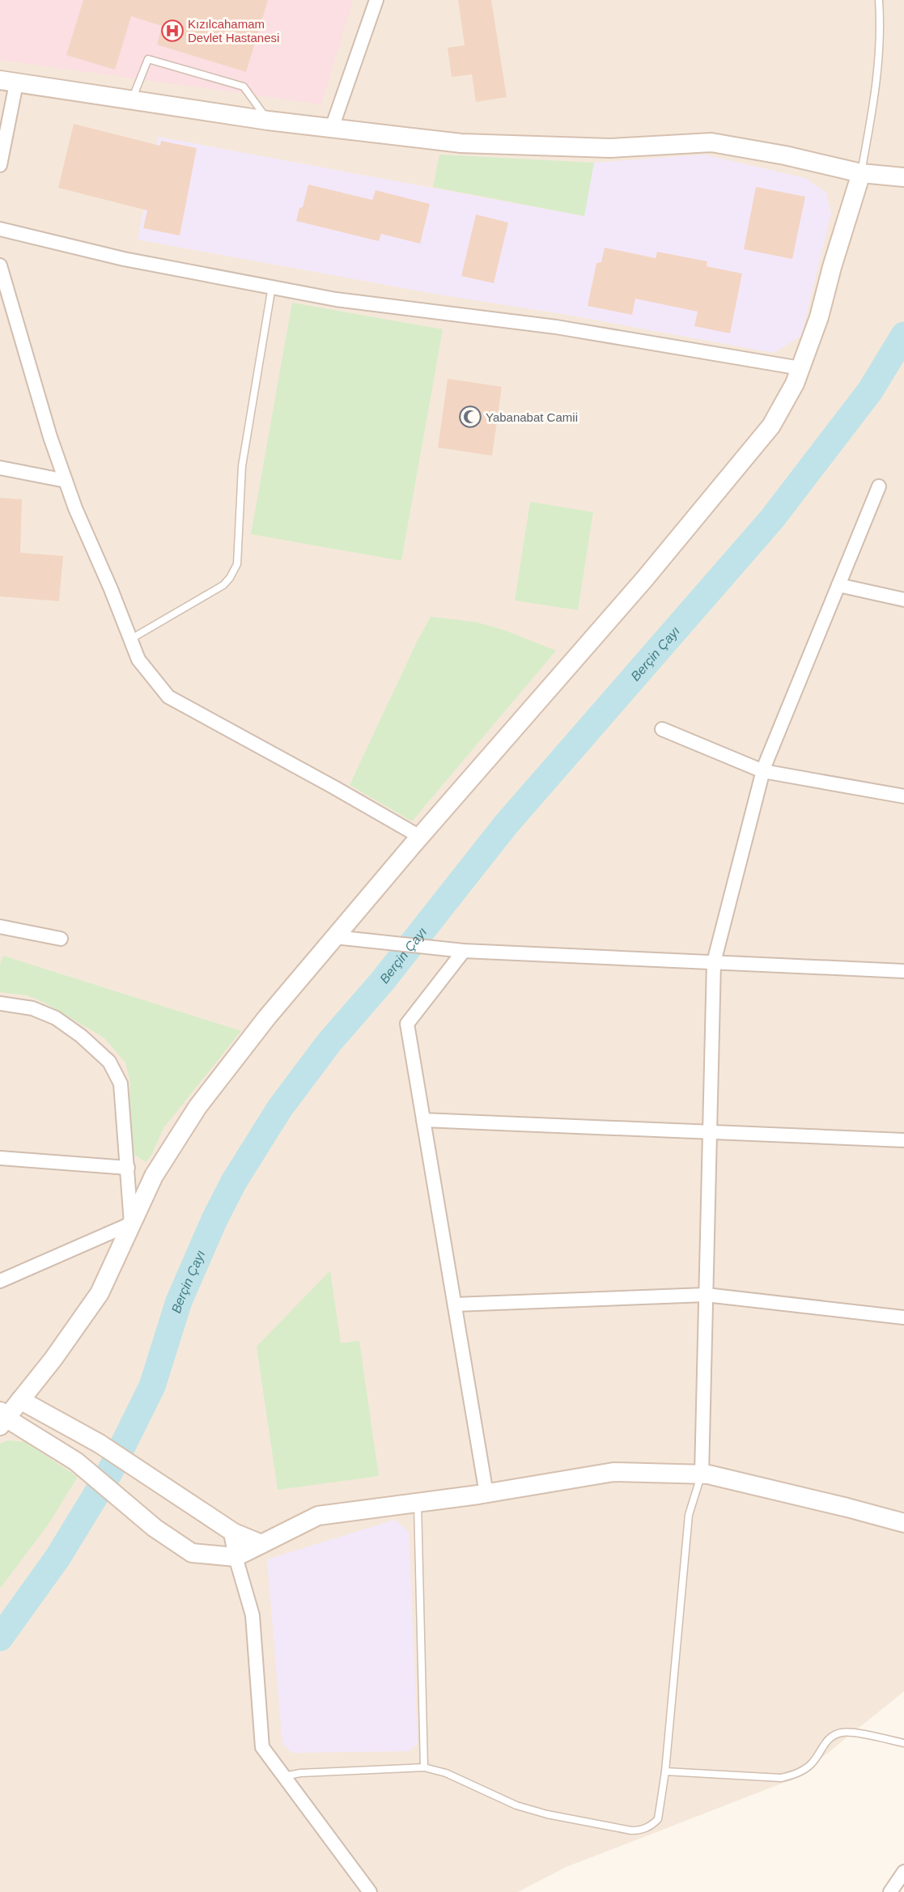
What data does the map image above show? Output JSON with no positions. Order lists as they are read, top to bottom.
{
  "water": ["Berçin Çayı"],
  "places": {
    "hospital": ["Kızılcahamam Devlet Hastanesi"],
    "mosque": ["Yabanabat Camii"]
  }
}
